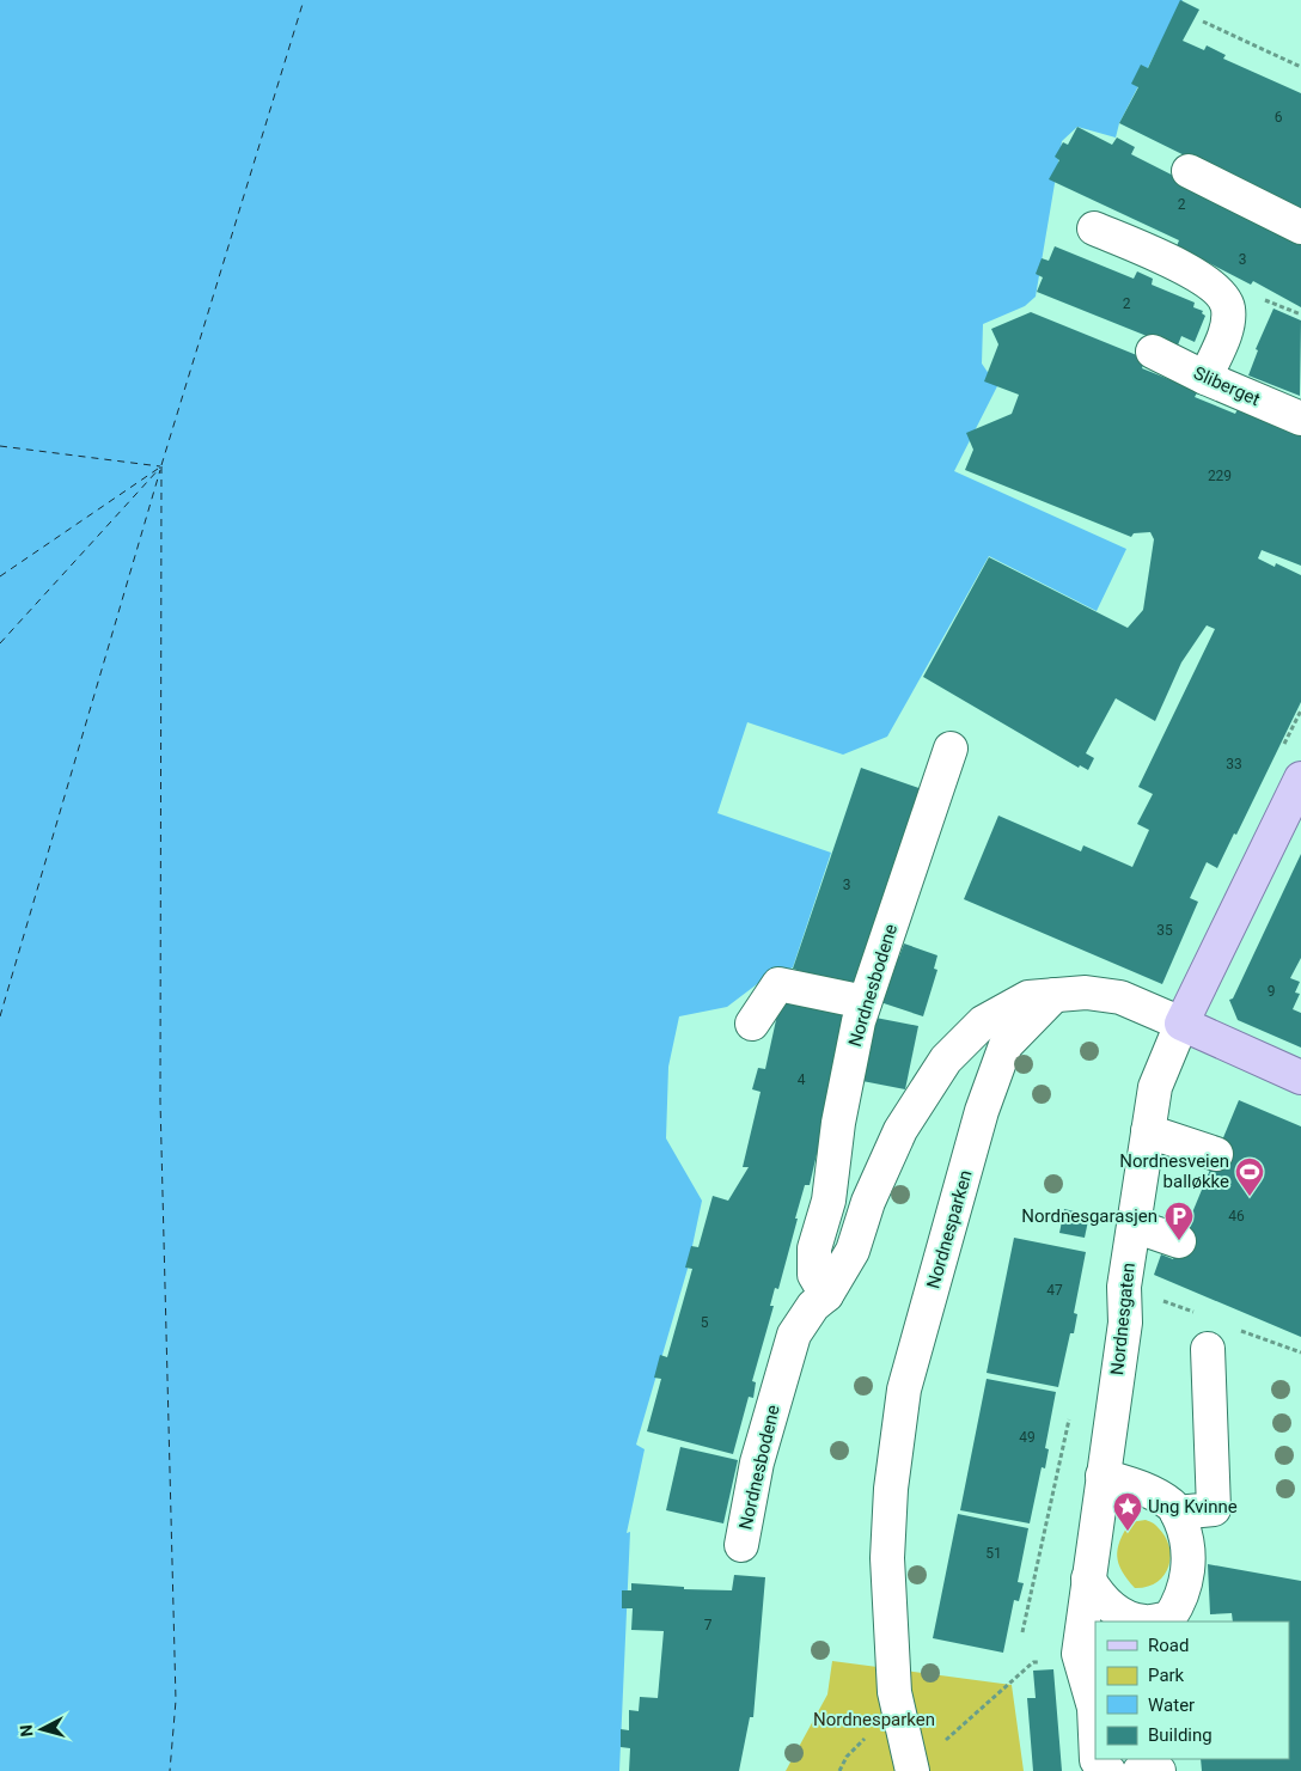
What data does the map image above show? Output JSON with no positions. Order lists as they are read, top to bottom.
{
  "streets": {
    "main road": ["Nordnesgaten"],
    "street": ["Sliberget", "Nordnesbodene", "Nordnesparken"]
  },
  "crossings": [
    ["Nordnesbodene", "Nordnesparken"]
  ],
  "parks": ["Nordnesparken"],
  "places": {
    "sports": ["Nordnesveien balløkke"],
    "parking": ["Nordnesgarasjen"],
    "place": ["Ung Kvinne"]
  },
  "house_numbers": [
    "6",
    "2",
    "3",
    "2",
    "229",
    "33",
    "3",
    "35",
    "9",
    "4",
    "46",
    "47",
    "5",
    "49",
    "51",
    "7"
  ],
  "legend": [
    "Road",
    "Park",
    "Water",
    "Building"
  ],
  "north": "left"
}
